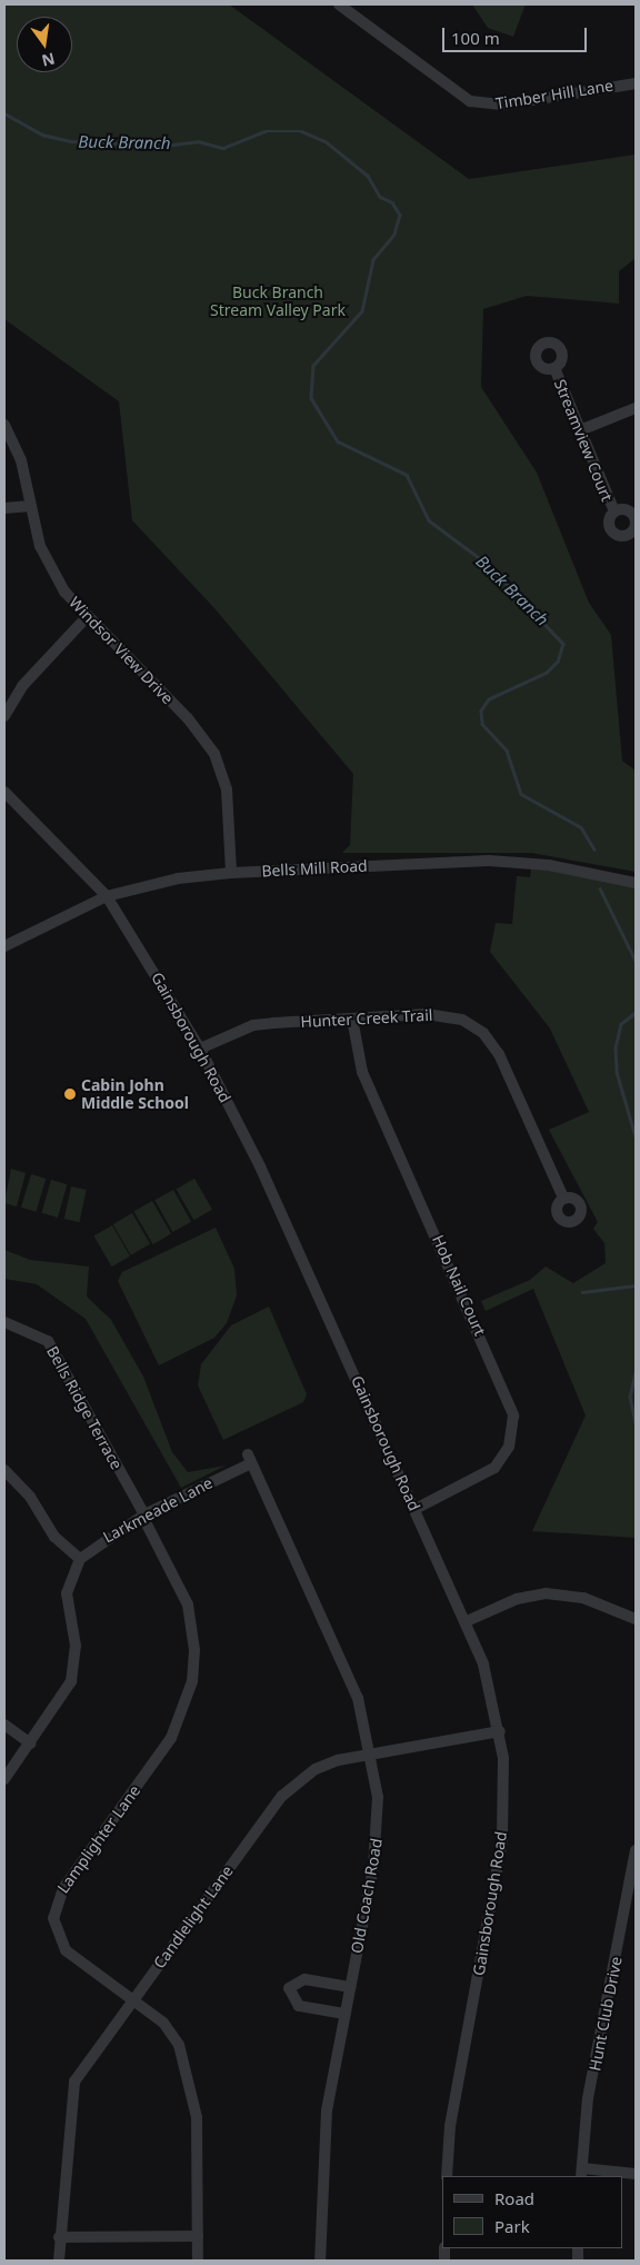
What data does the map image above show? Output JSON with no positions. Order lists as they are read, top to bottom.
{
  "streets": {
    "street": [
      "Timber Hill Lane",
      "Streamview Court",
      "Windsor View Drive",
      "Bells Mill Road",
      "Hunter Creek Trail",
      "Gainsborough Road",
      "Hob Nail Court",
      "Bells Ridge Terrace",
      "Larkmeade Lane",
      "Lamplighter Lane",
      "Old Coach Road",
      "Candlelight Lane",
      "Hunt Club Drive"
    ]
  },
  "crossings": [
    ["Windsor View Drive", "Bells Mill Road"],
    ["Bells Mill Road", "Gainsborough Road"],
    ["Hunter Creek Trail", "Gainsborough Road"],
    ["Hunter Creek Trail", "Hob Nail Court"],
    ["Gainsborough Road", "Hob Nail Court"],
    ["Gainsborough Road", "Candlelight Lane"],
    ["Bells Ridge Terrace", "Larkmeade Lane"],
    ["Bells Ridge Terrace", "Lamplighter Lane"],
    ["Larkmeade Lane", "Lamplighter Lane"],
    ["Larkmeade Lane", "Old Coach Road"],
    ["Lamplighter Lane", "Candlelight Lane"],
    ["Old Coach Road", "Candlelight Lane"]
  ],
  "water": ["Buck Branch"],
  "parks": ["Buck Branch Stream Valley Park"],
  "places": ["Cabin John Middle School"],
  "legend": ["Road", "Park"],
  "scale_bar": "100 m",
  "north": "bottom"
}
